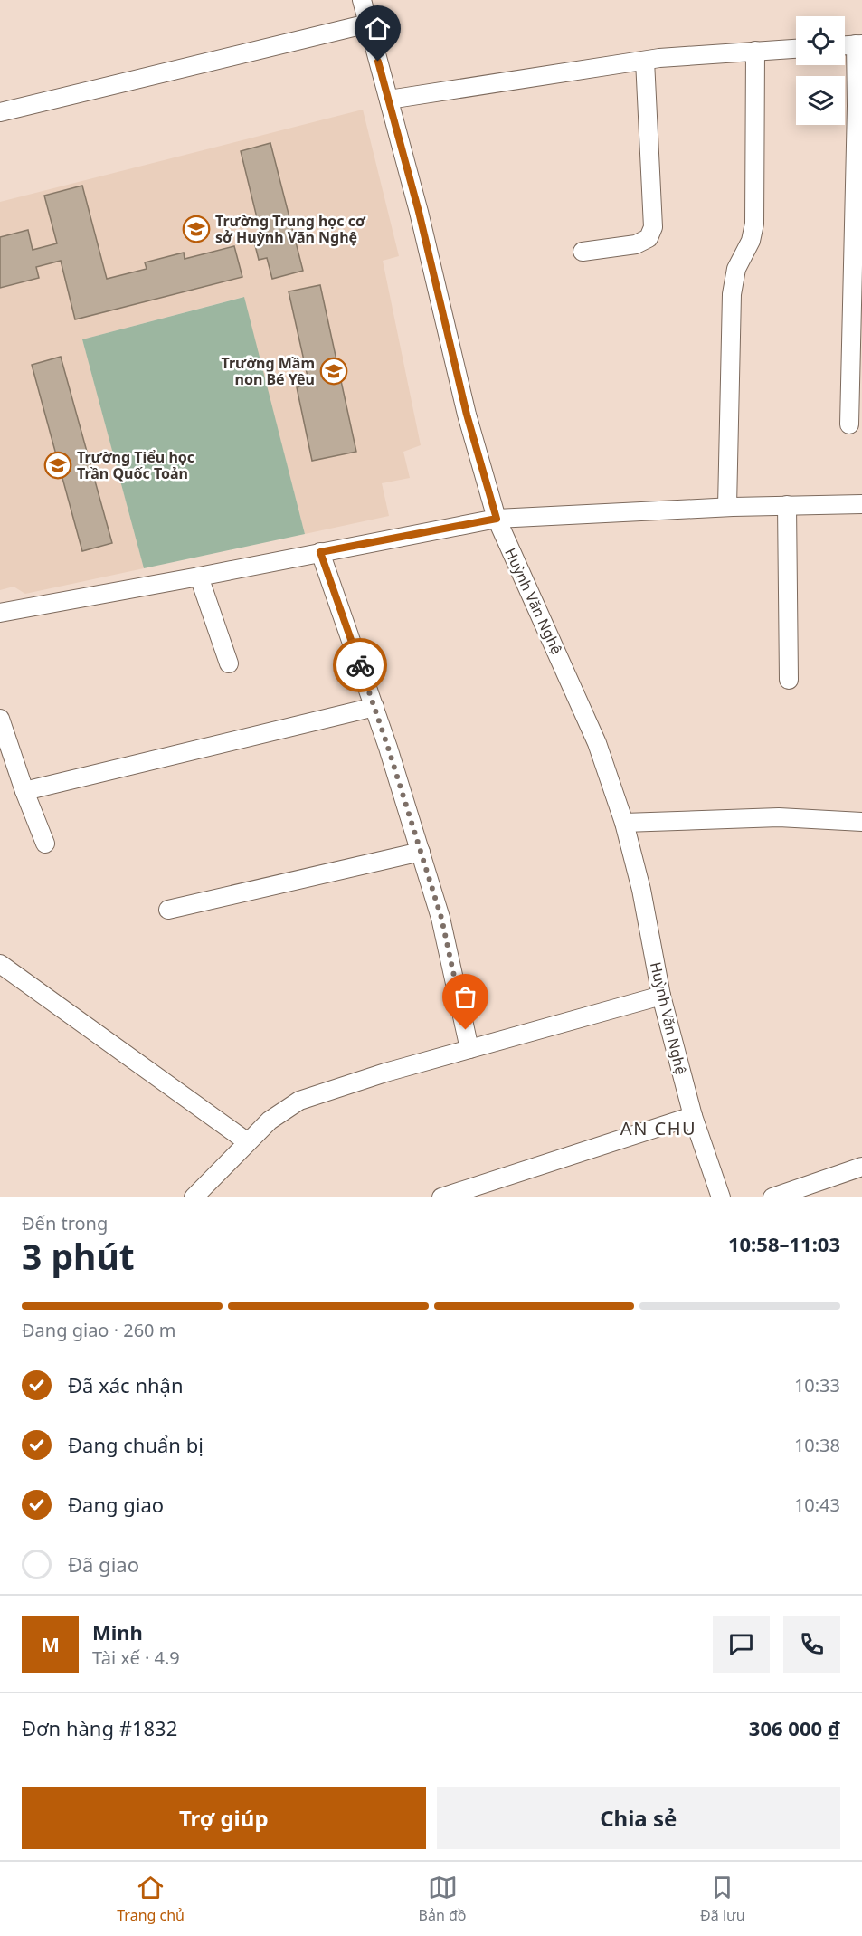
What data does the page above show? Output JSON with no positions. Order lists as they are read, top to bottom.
{
  "streets": {
    "street": ["Huỳnh Văn Nghệ"]
  },
  "districts": ["AN CHU"],
  "places": {
    "school or university": ["Trường Trung học cơ sở Huỳnh Văn Nghệ", "Trường Mầm non Bé Yêu", "Trường Tiểu học Trần Quốc Toản"]
  },
  "page": {
    "heading": ["3 phút", "Đến trong", "10:58–11:03"],
    "panel": [
      "Minh",
      "Tài xế · 4.9",
      "Đơn hàng #1832",
      "306 000 ₫"
    ],
    "bar": "Đang giao · 260 m",
    "list": [
      ["Đã xác nhận", "10:33"],
      ["Đang chuẩn bị", "10:38"],
      ["Đang giao", "10:43"],
      "Đã giao"
    ],
    "round": "M",
    "buttons": ["Trợ giúp", "Chia sẻ"],
    "tabs": ["Trang chủ", "Bản đồ", "Đã lưu"]
  }
}
